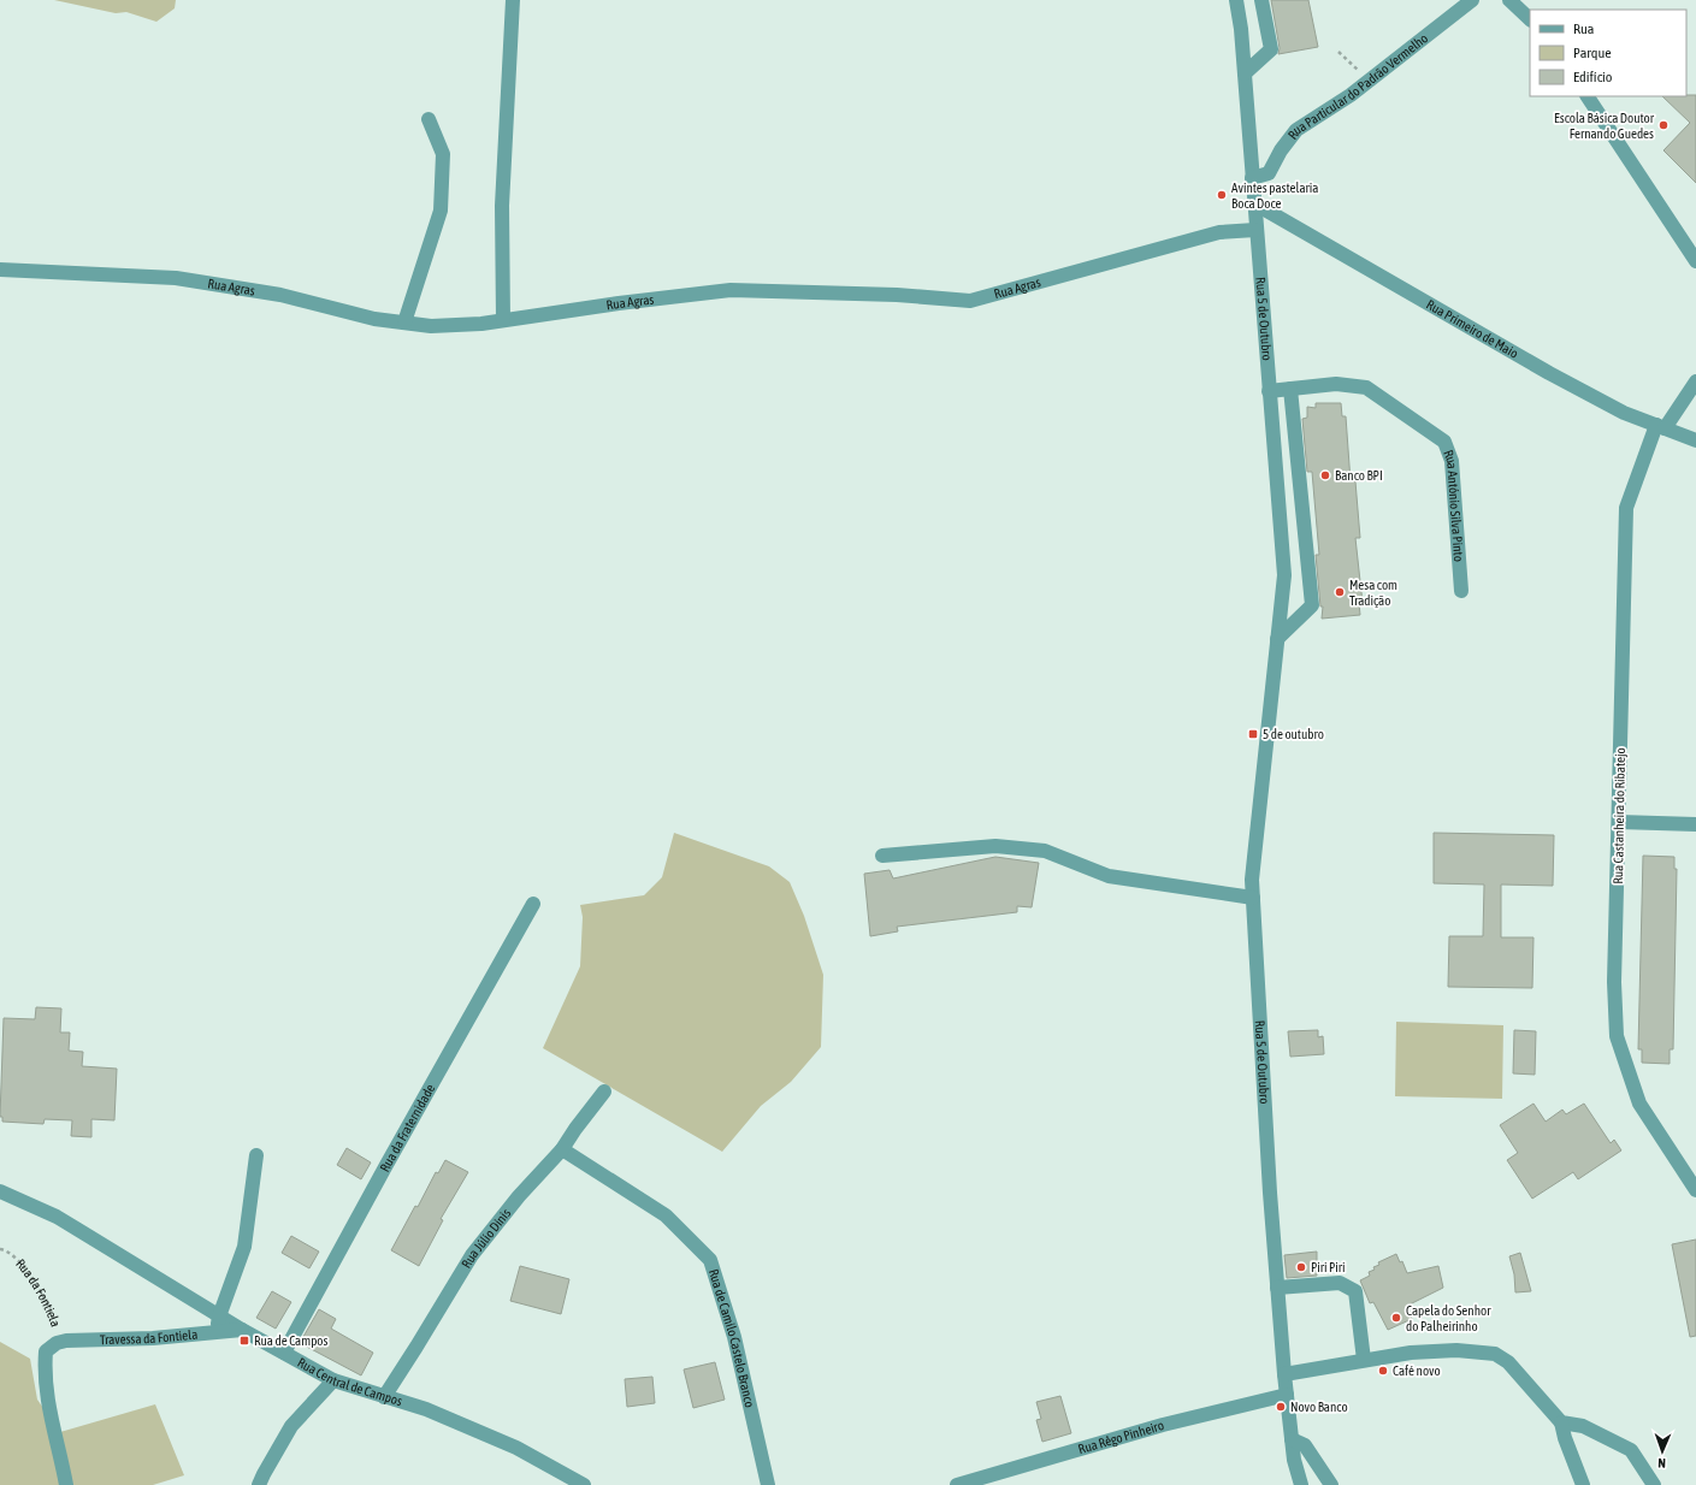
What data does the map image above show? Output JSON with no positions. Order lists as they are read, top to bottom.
{
  "streets": {
    "street": [
      "Rua Particular do Padrão Vermelho",
      "Rua Agras",
      "Rua 5 de Outubro",
      "Rua Primeiro de Maio",
      "Rua António Silva Pinto",
      "Rua Castanheira do Ribatejo",
      "Rua da Fraternidade",
      "Rua Júlio Dinis",
      "Rua da Fontiela",
      "Travessa da Fontiela",
      "Rua de Camilo Castelo Branco",
      "Rua Central de Campos",
      "Rua Rêgo Pinheiro"
    ]
  },
  "crossings": [
    ["Rua Particular do Padrão Vermelho", "Rua 5 de Outubro"],
    ["Rua Agras", "Rua 5 de Outubro"],
    ["Rua 5 de Outubro", "Rua Primeiro de Maio"],
    ["Rua 5 de Outubro", "Rua António Silva Pinto"],
    ["Rua 5 de Outubro", "Rua Rêgo Pinheiro"],
    ["Rua Primeiro de Maio", "Rua Castanheira do Ribatejo"],
    ["Rua da Fraternidade", "Rua Central de Campos"],
    ["Rua Júlio Dinis", "Rua de Camilo Castelo Branco"],
    ["Rua Júlio Dinis", "Rua Central de Campos"],
    ["Rua da Fontiela", "Travessa da Fontiela"],
    ["Travessa da Fontiela", "Rua Central de Campos"]
  ],
  "places": {
    "other": [
      "Escola Básica Doutor Fernando Guedes",
      "Avintes pastelaria Boca Doce",
      "Banco BPI",
      "Mesa com Tradição",
      "Piri Piri",
      "Capela do Senhor do Palheirinho",
      "Café novo",
      "Novo Banco"
    ],
    "transit": ["5 de outubro", "Rua de Campos"]
  },
  "legend": ["Rua", "Parque", "Edifício"],
  "north": "bottom"
}
